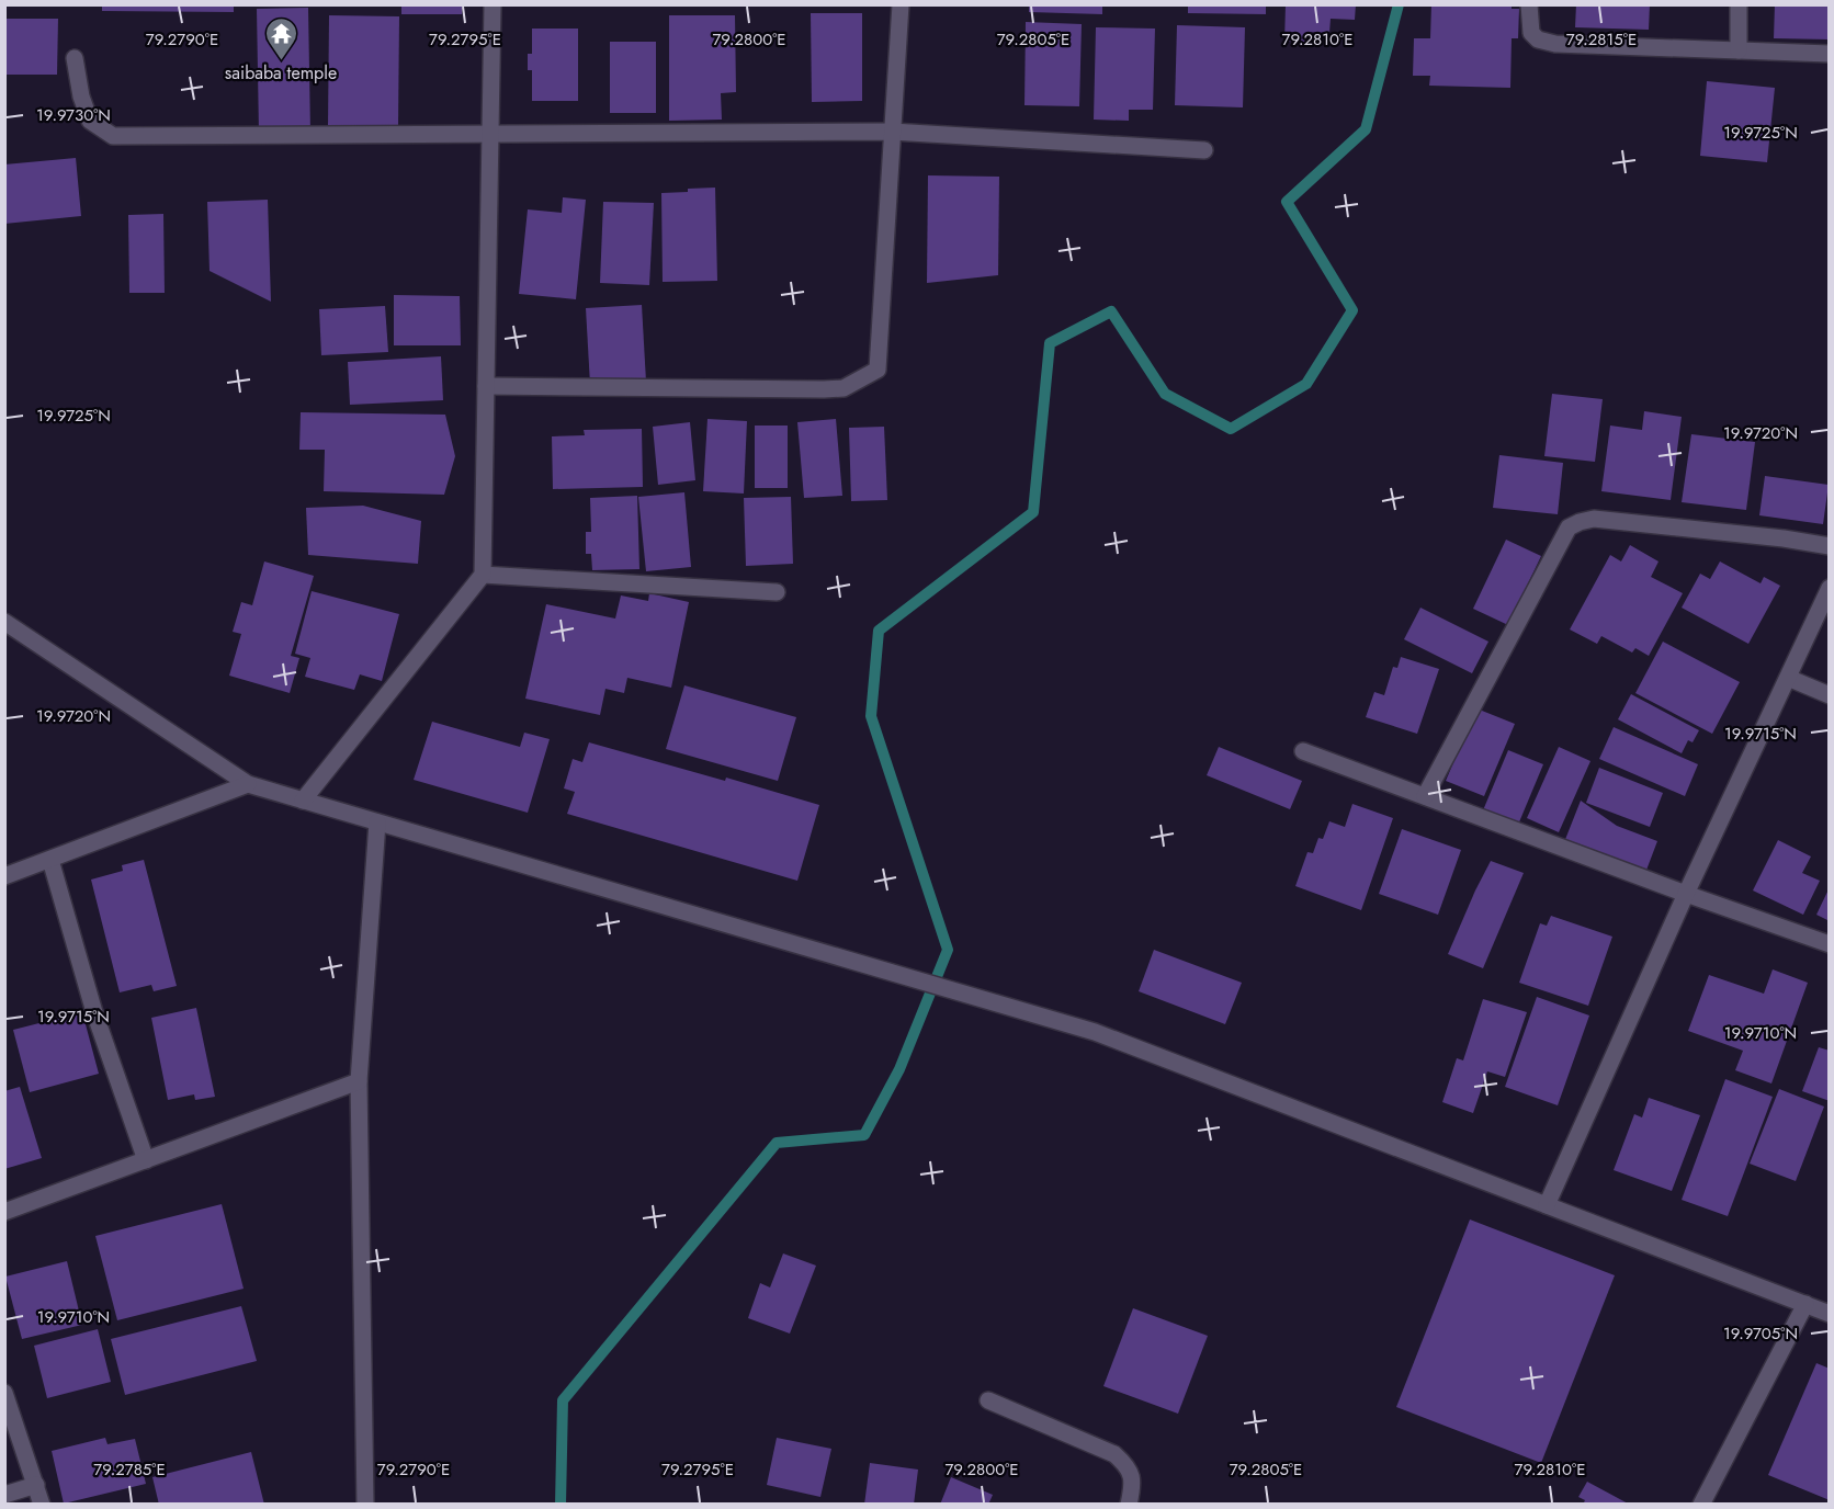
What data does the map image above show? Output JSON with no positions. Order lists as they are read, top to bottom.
{
  "places": {
    "temple": ["saibaba temple"]
  },
  "coordinates": [
    "79.2790°E",
    "79.2795°E",
    "79.2800°E",
    "79.2805°E",
    "79.2810°E",
    "79.2815°E",
    "19.9730°N",
    "19.9725°N",
    "19.9720°N",
    "19.9715°N",
    "19.9710°N",
    "19.9705°N",
    "79.2785°E"
  ]
}
